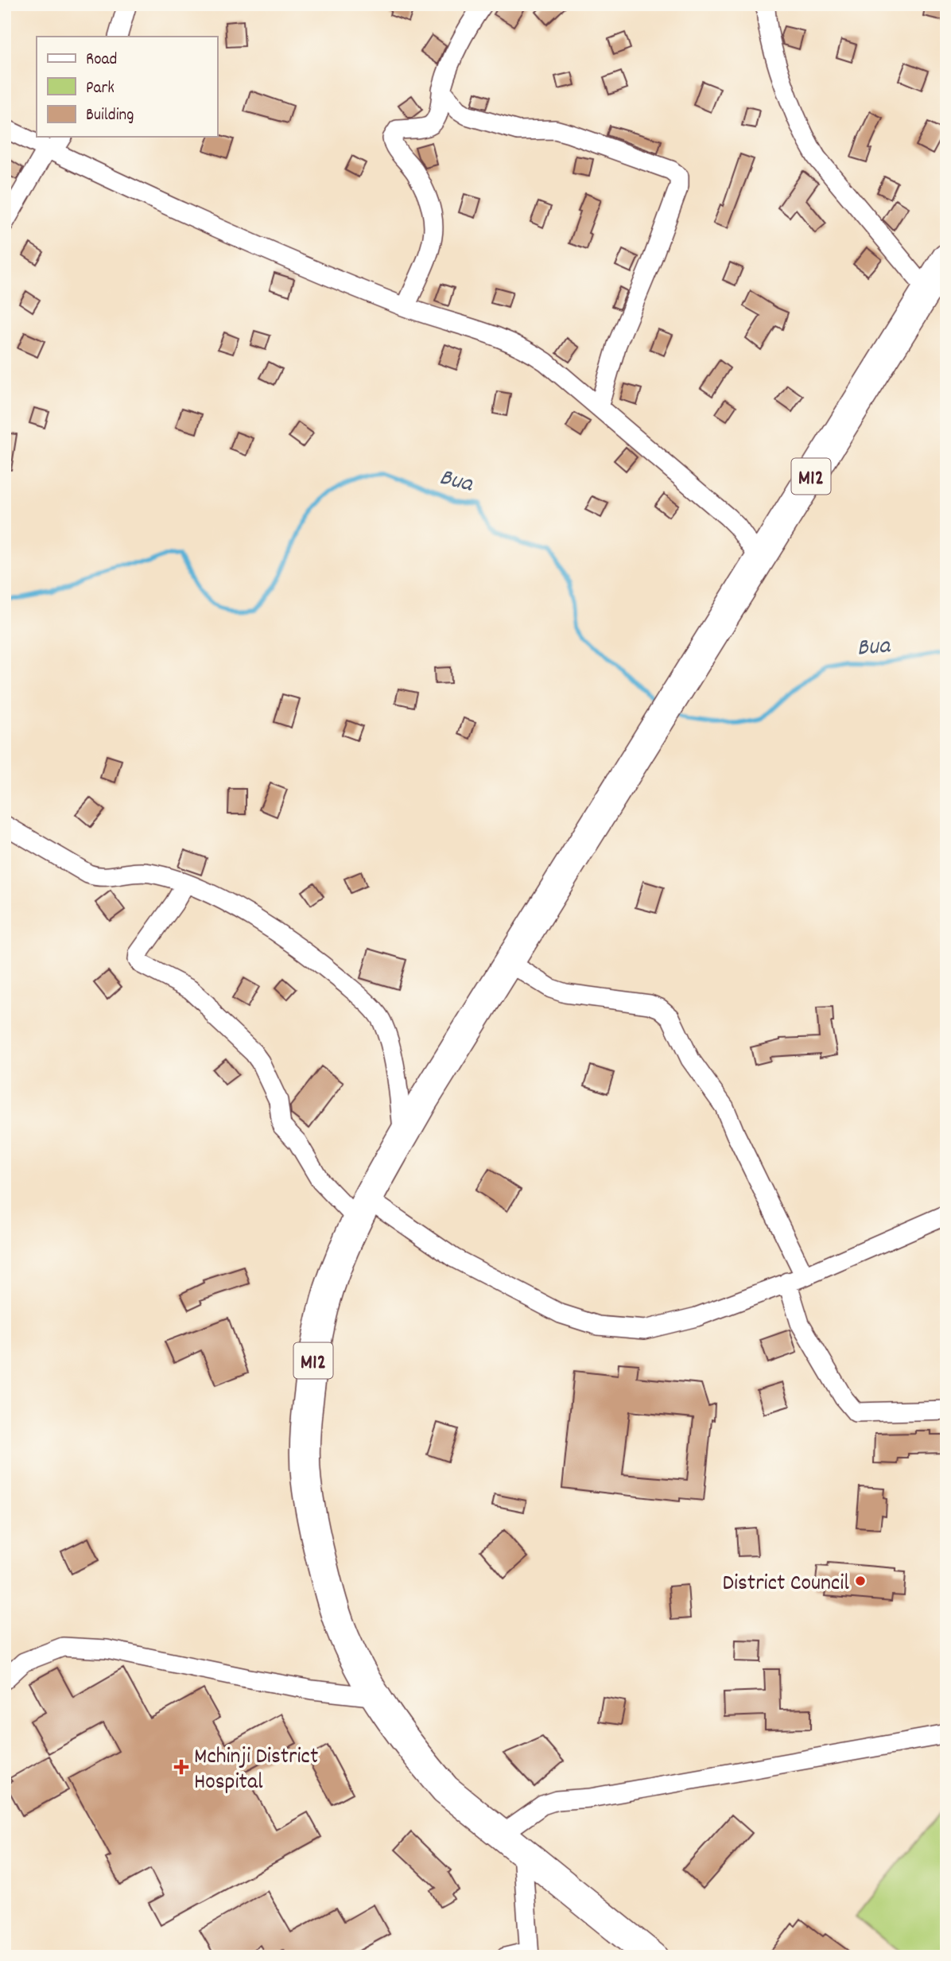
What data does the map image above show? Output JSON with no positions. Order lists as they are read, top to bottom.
{
  "streets": {
    "highway": ["M12"]
  },
  "water": ["Bua"],
  "places": {
    "other": ["District Council"],
    "health": ["Mchinji District Hospital"]
  },
  "legend": ["Road", "Park", "Building"]
}
